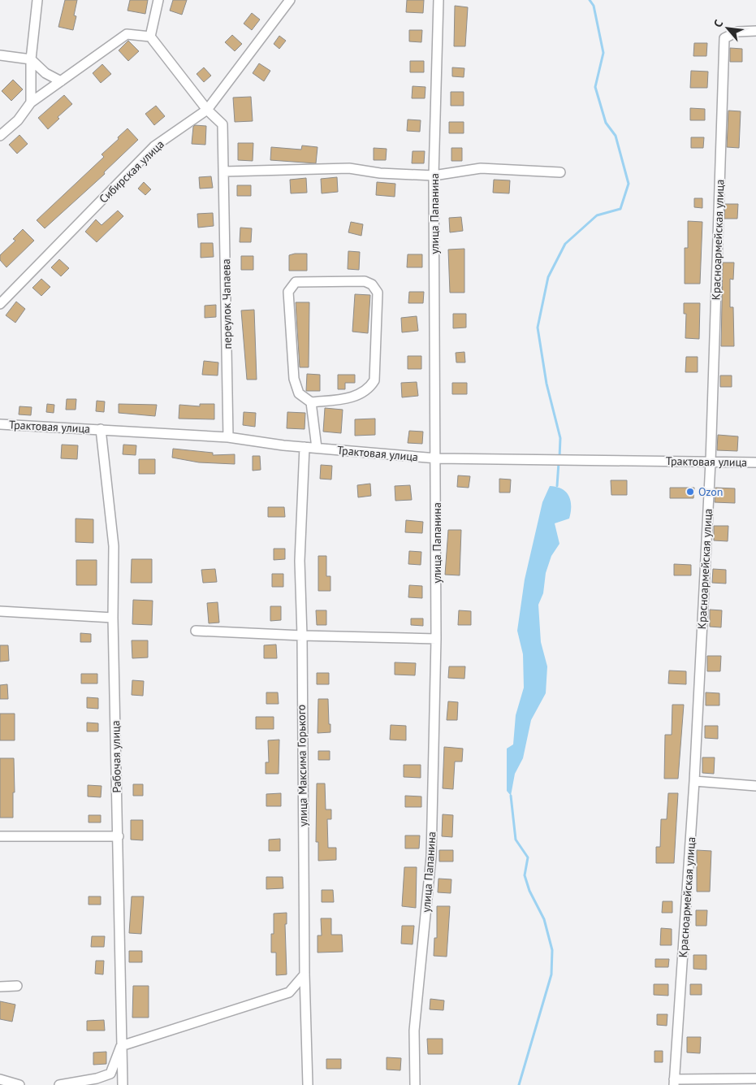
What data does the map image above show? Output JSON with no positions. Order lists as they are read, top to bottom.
{
  "streets": {
    "street": [
      "Сибирская улица",
      "улица Папанина",
      "Красноармейская улица",
      "переулок Чапаева",
      "Трактовая улица",
      "Рабочая улица",
      "улица Максима Горького"
    ]
  },
  "crossings": [
    ["Сибирская улица", "переулок Чапаева"],
    ["улица Папанина", "Трактовая улица"],
    ["Красноармейская улица", "Трактовая улица"],
    ["переулок Чапаева", "Трактовая улица"],
    ["Трактовая улица", "Рабочая улица"],
    ["Трактовая улица", "улица Максима Горького"]
  ],
  "places": ["Ozon"],
  "north": "top left"
}
